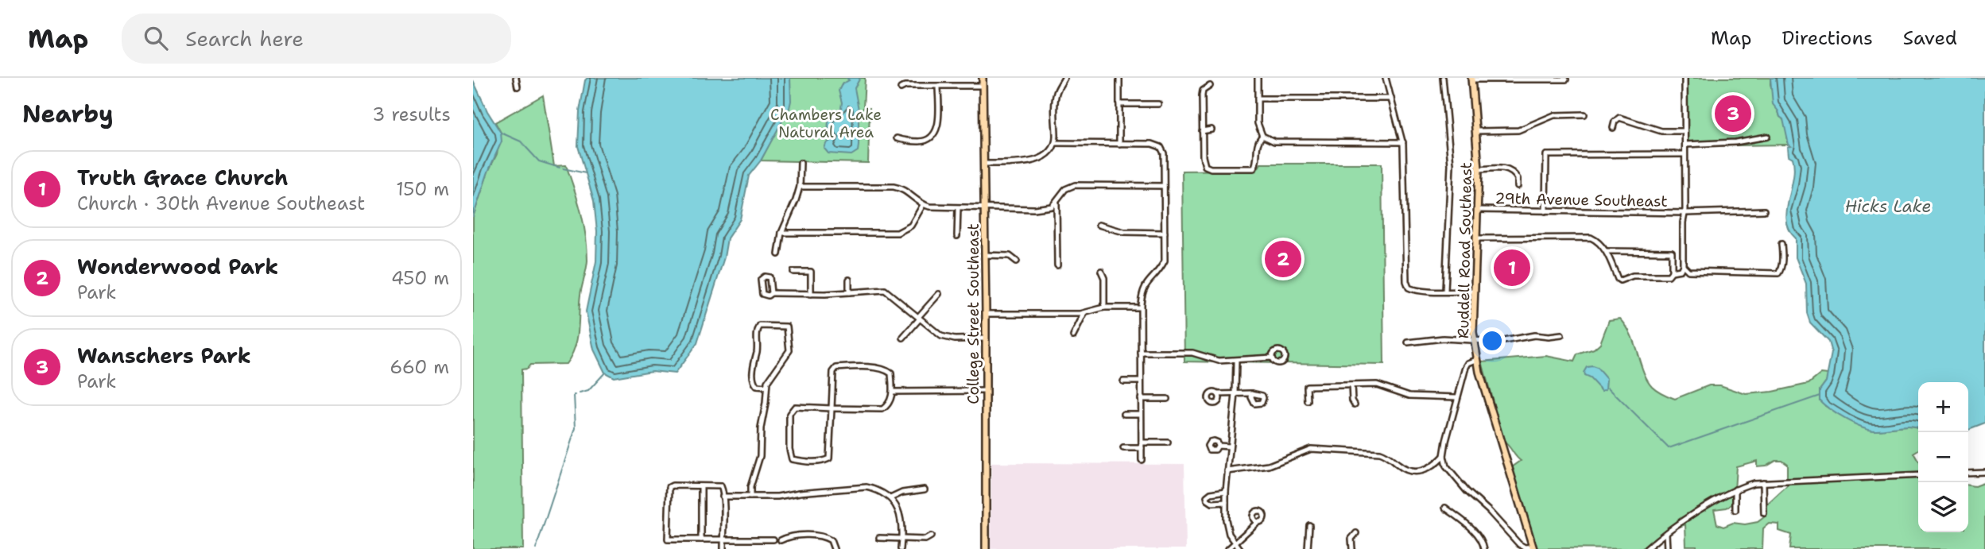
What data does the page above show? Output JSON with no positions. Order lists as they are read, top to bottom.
{
  "streets": {
    "main road": ["Ruddell Road Southeast", "College Street Southeast"],
    "street": ["29th Avenue Southeast"]
  },
  "crossings": [
    ["29th Avenue Southeast", "Ruddell Road Southeast"]
  ],
  "water": ["Hicks Lake"],
  "parks": ["Chambers Lake Natural Area"],
  "page": {
    "header": "Map",
    "search": "Search here",
    "nav": ["Map", "Directions", "Saved"],
    "heading": ["Nearby", "3 results"],
    "pins": ["3", "2", "1"],
    "list": [
      {
        "mark": "1",
        "name": "Truth Grace Church",
        "note": "Church · 30th Avenue Southeast",
        "value": "150 m"
      },
      {
        "mark": "2",
        "name": "Wonderwood Park",
        "note": "Park",
        "value": "450 m"
      },
      {
        "mark": "3",
        "name": "Wanschers Park",
        "note": "Park",
        "value": "660 m"
      }
    ],
    "map_buttons": ["+", "−"]
  }
}
